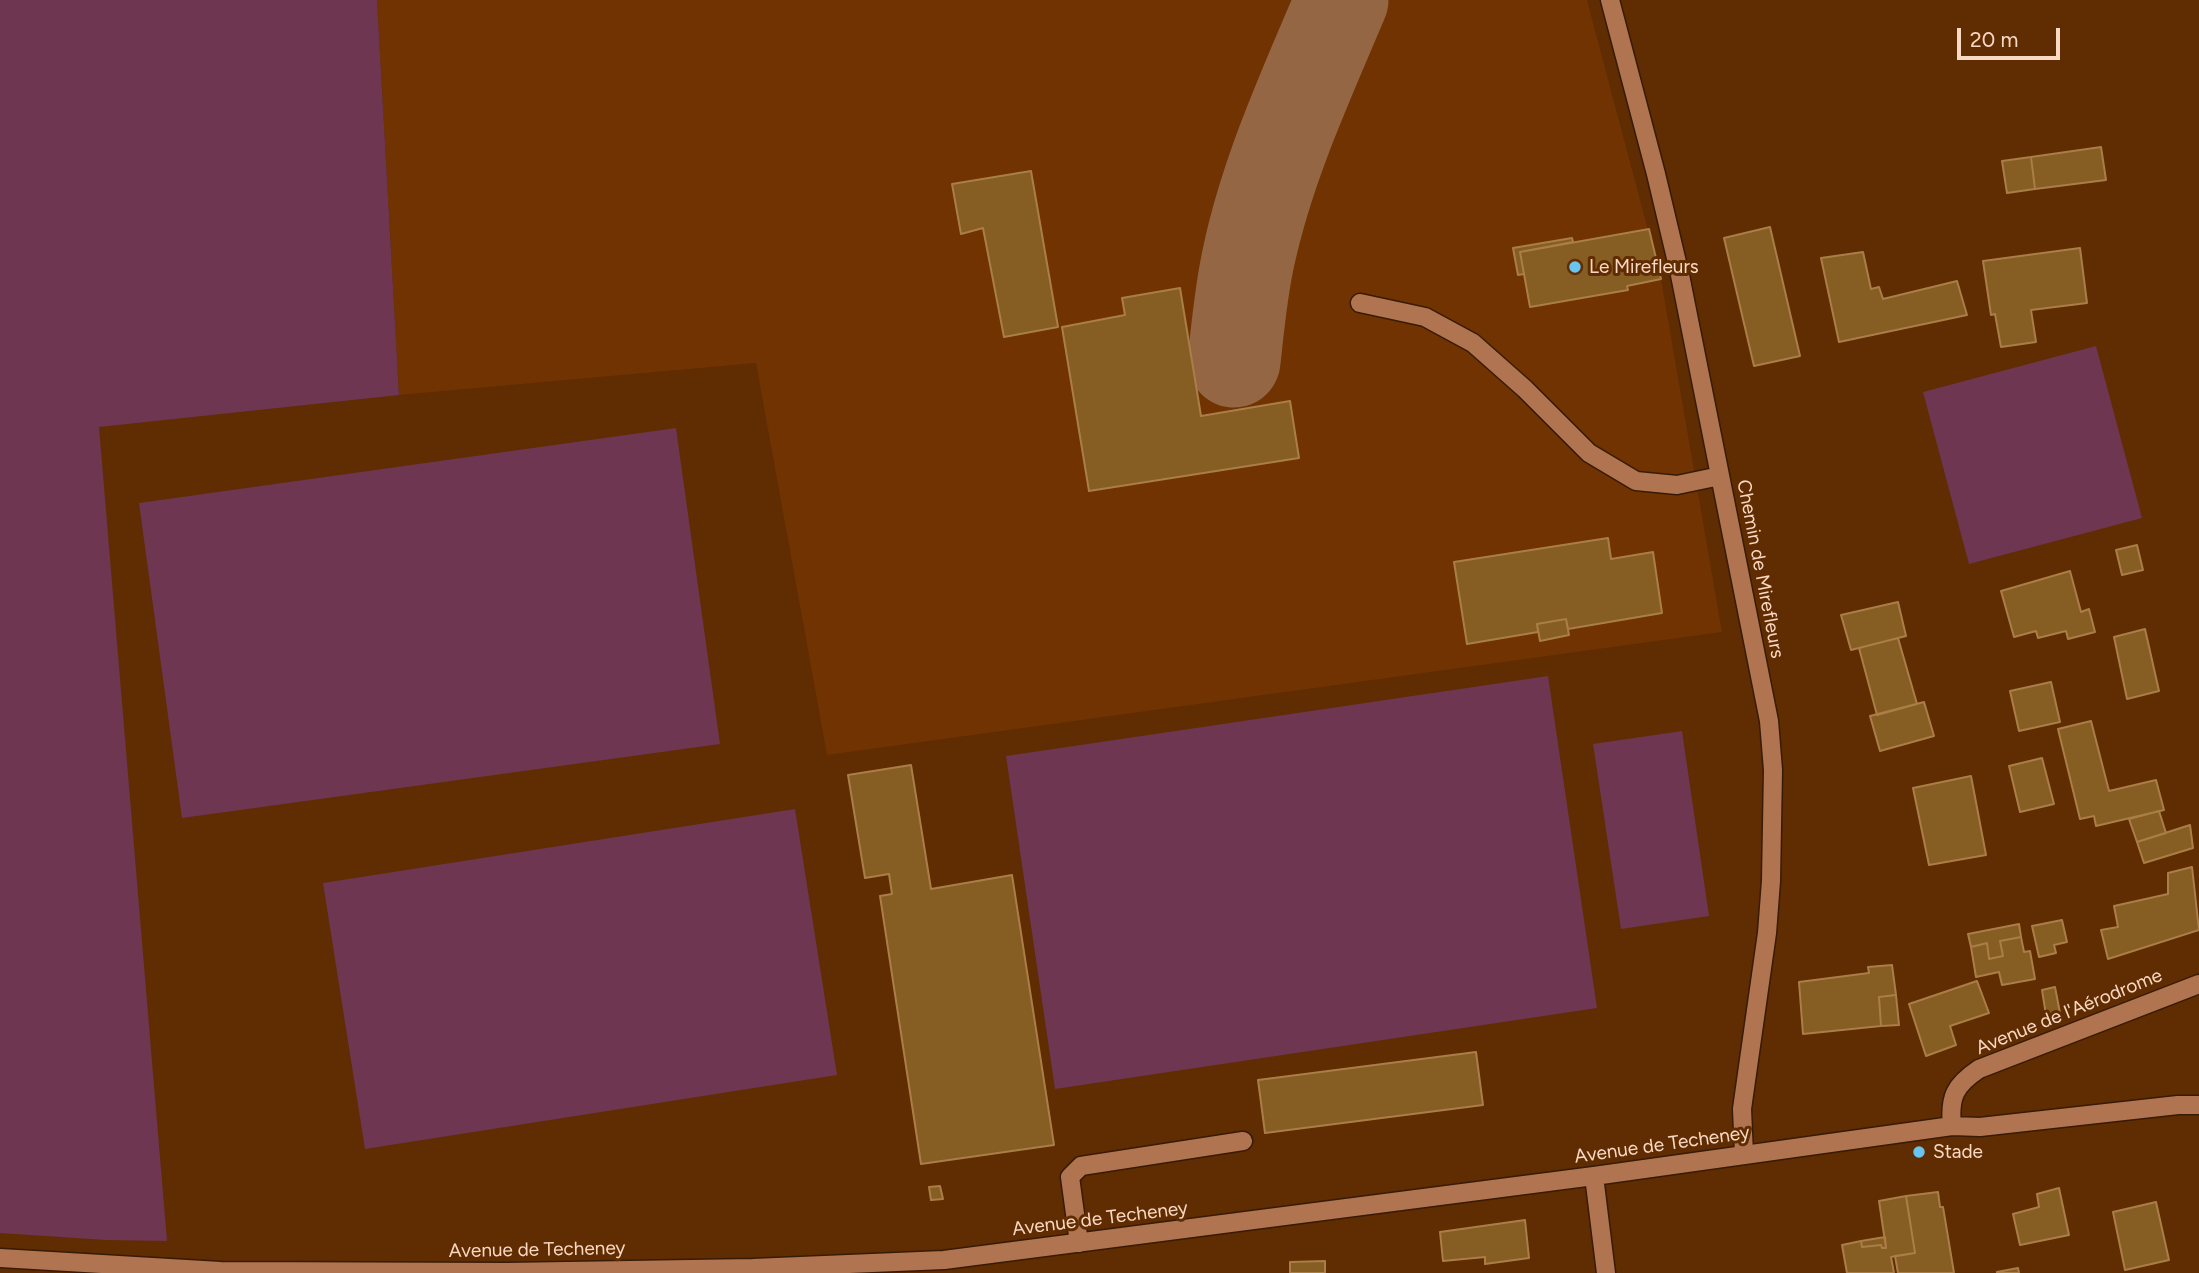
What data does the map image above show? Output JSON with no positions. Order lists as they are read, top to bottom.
{
  "streets": {
    "street": ["Chemin de Mirefleurs", "Avenue de l'Aérodrome", "Avenue de Techeney"]
  },
  "crossings": [
    ["Chemin de Mirefleurs", "Avenue de Techeney"],
    ["Avenue de l'Aérodrome", "Avenue de Techeney"]
  ],
  "places": ["Le Mirefleurs", "Stade"],
  "scale_bar": "20 m"
}
